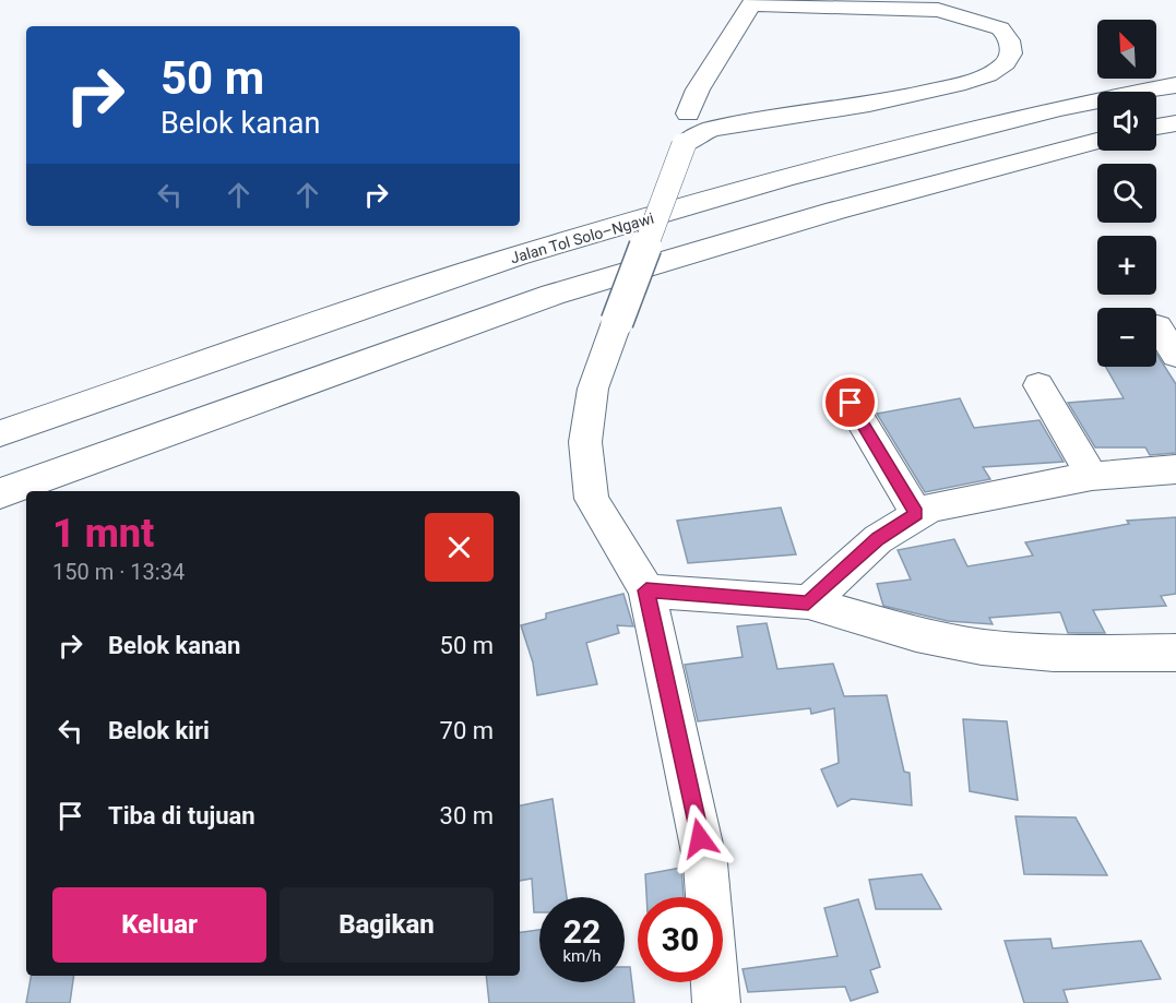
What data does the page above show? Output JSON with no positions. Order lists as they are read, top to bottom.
{
  "streets": {
    "highway": ["Jalan Tol Solo–Ngawi"]
  },
  "north": "top left",
  "page": {
    "map_buttons": ["+", "−"],
    "turn": ["50 m", "Belok kanan"],
    "heading": ["1 mnt", "150 m · 13:34"],
    "list": [
      {
        "name": "Belok kanan",
        "value": "50 m"
      },
      {
        "name": "Belok kiri",
        "value": "70 m"
      },
      {
        "name": "Tiba di tujuan",
        "value": "30 m"
      }
    ],
    "buttons": ["Keluar", "Bagikan"],
    "speed": "22 km/h",
    "limit": "30"
  }
}
